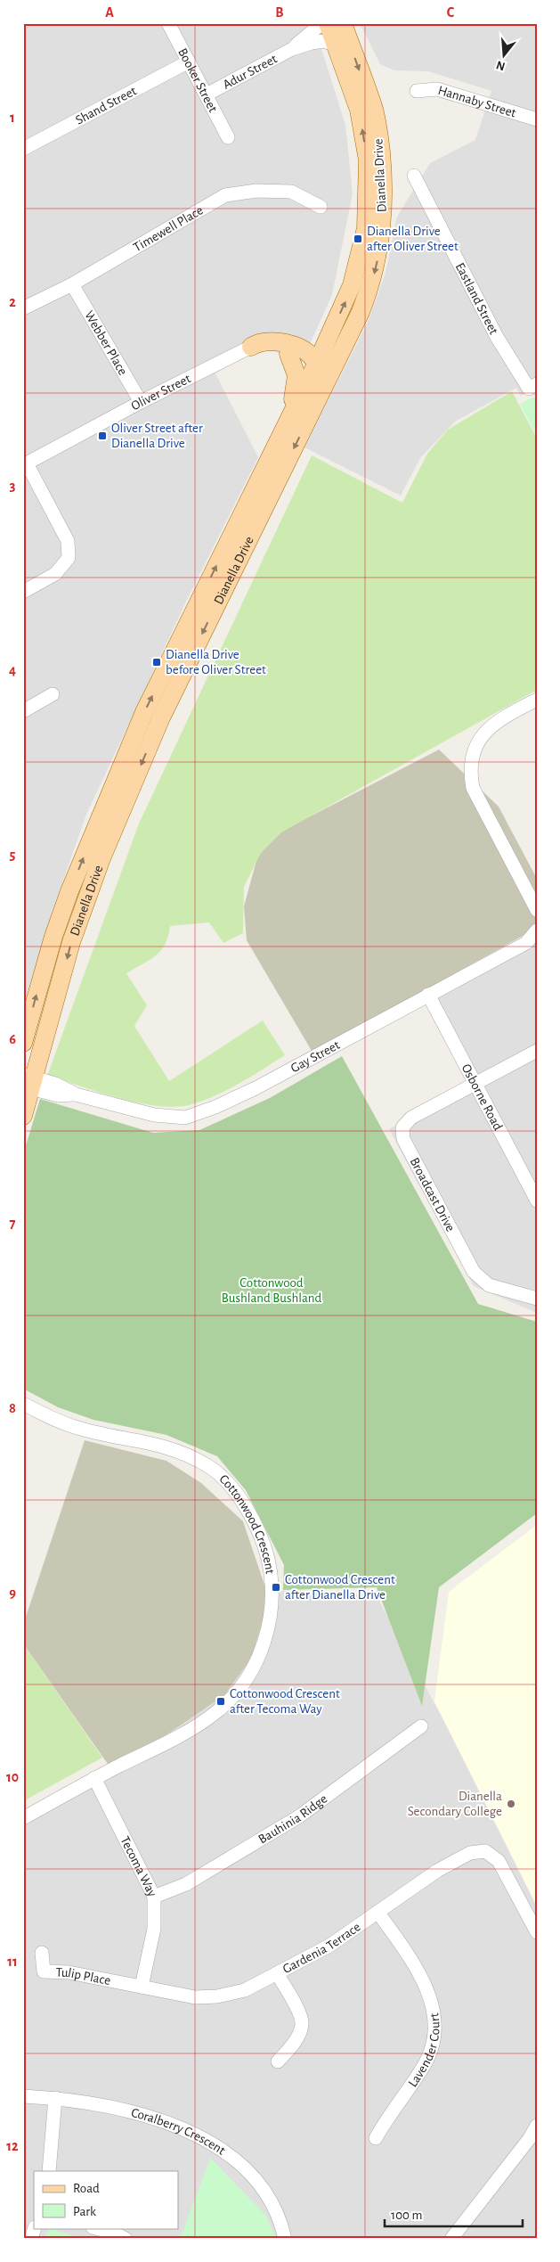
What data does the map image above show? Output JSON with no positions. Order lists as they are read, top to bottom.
{
  "streets": {
    "main road": ["Dianella Drive"],
    "street": [
      "Adur Street",
      "Booker Street",
      "Hannaby Street",
      "Shand Street",
      "Timewell Place",
      "Eastland Street",
      "Webber Place",
      "Oliver Street",
      "Gay Street",
      "Osborne Road",
      "Broadcast Drive",
      "Cottonwood Crescent",
      "Bauhinia Ridge",
      "Tecoma Way",
      "Gardenia Terrace",
      "Tulip Place",
      "Lavender Court",
      "Coralberry Crescent"
    ]
  },
  "crossings": [
    ["Adur Street", "Booker Street"],
    ["Adur Street", "Dianella Drive"],
    ["Booker Street", "Shand Street"],
    ["Dianella Drive", "Gay Street"],
    ["Timewell Place", "Webber Place"],
    ["Webber Place", "Oliver Street"],
    ["Gay Street", "Osborne Road"],
    ["Osborne Road", "Broadcast Drive"],
    ["Cottonwood Crescent", "Tecoma Way"],
    ["Bauhinia Ridge", "Tecoma Way"],
    ["Tecoma Way", "Gardenia Terrace"],
    ["Tecoma Way", "Tulip Place"],
    ["Gardenia Terrace", "Tulip Place"],
    ["Gardenia Terrace", "Lavender Court"]
  ],
  "parks": ["Cottonwood Bushland Bushland"],
  "places": {
    "transit": [
      "Dianella Drive after Oliver Street",
      "Oliver Street after Dianella Drive",
      "Dianella Drive before Oliver Street",
      "Cottonwood Crescent after Dianella Drive",
      "Cottonwood Crescent after Tecoma Way"
    ],
    "other": ["Dianella Secondary College"]
  },
  "legend": ["Road", "Park"],
  "scale_bar": "100 m",
  "north": "bottom",
  "grid": {
    "columns": ["A", "B", "C"],
    "rows": [
      "1",
      "2",
      "3",
      "4",
      "5",
      "6",
      "7",
      "8",
      "9",
      "10",
      "11",
      "12"
    ]
  }
}
